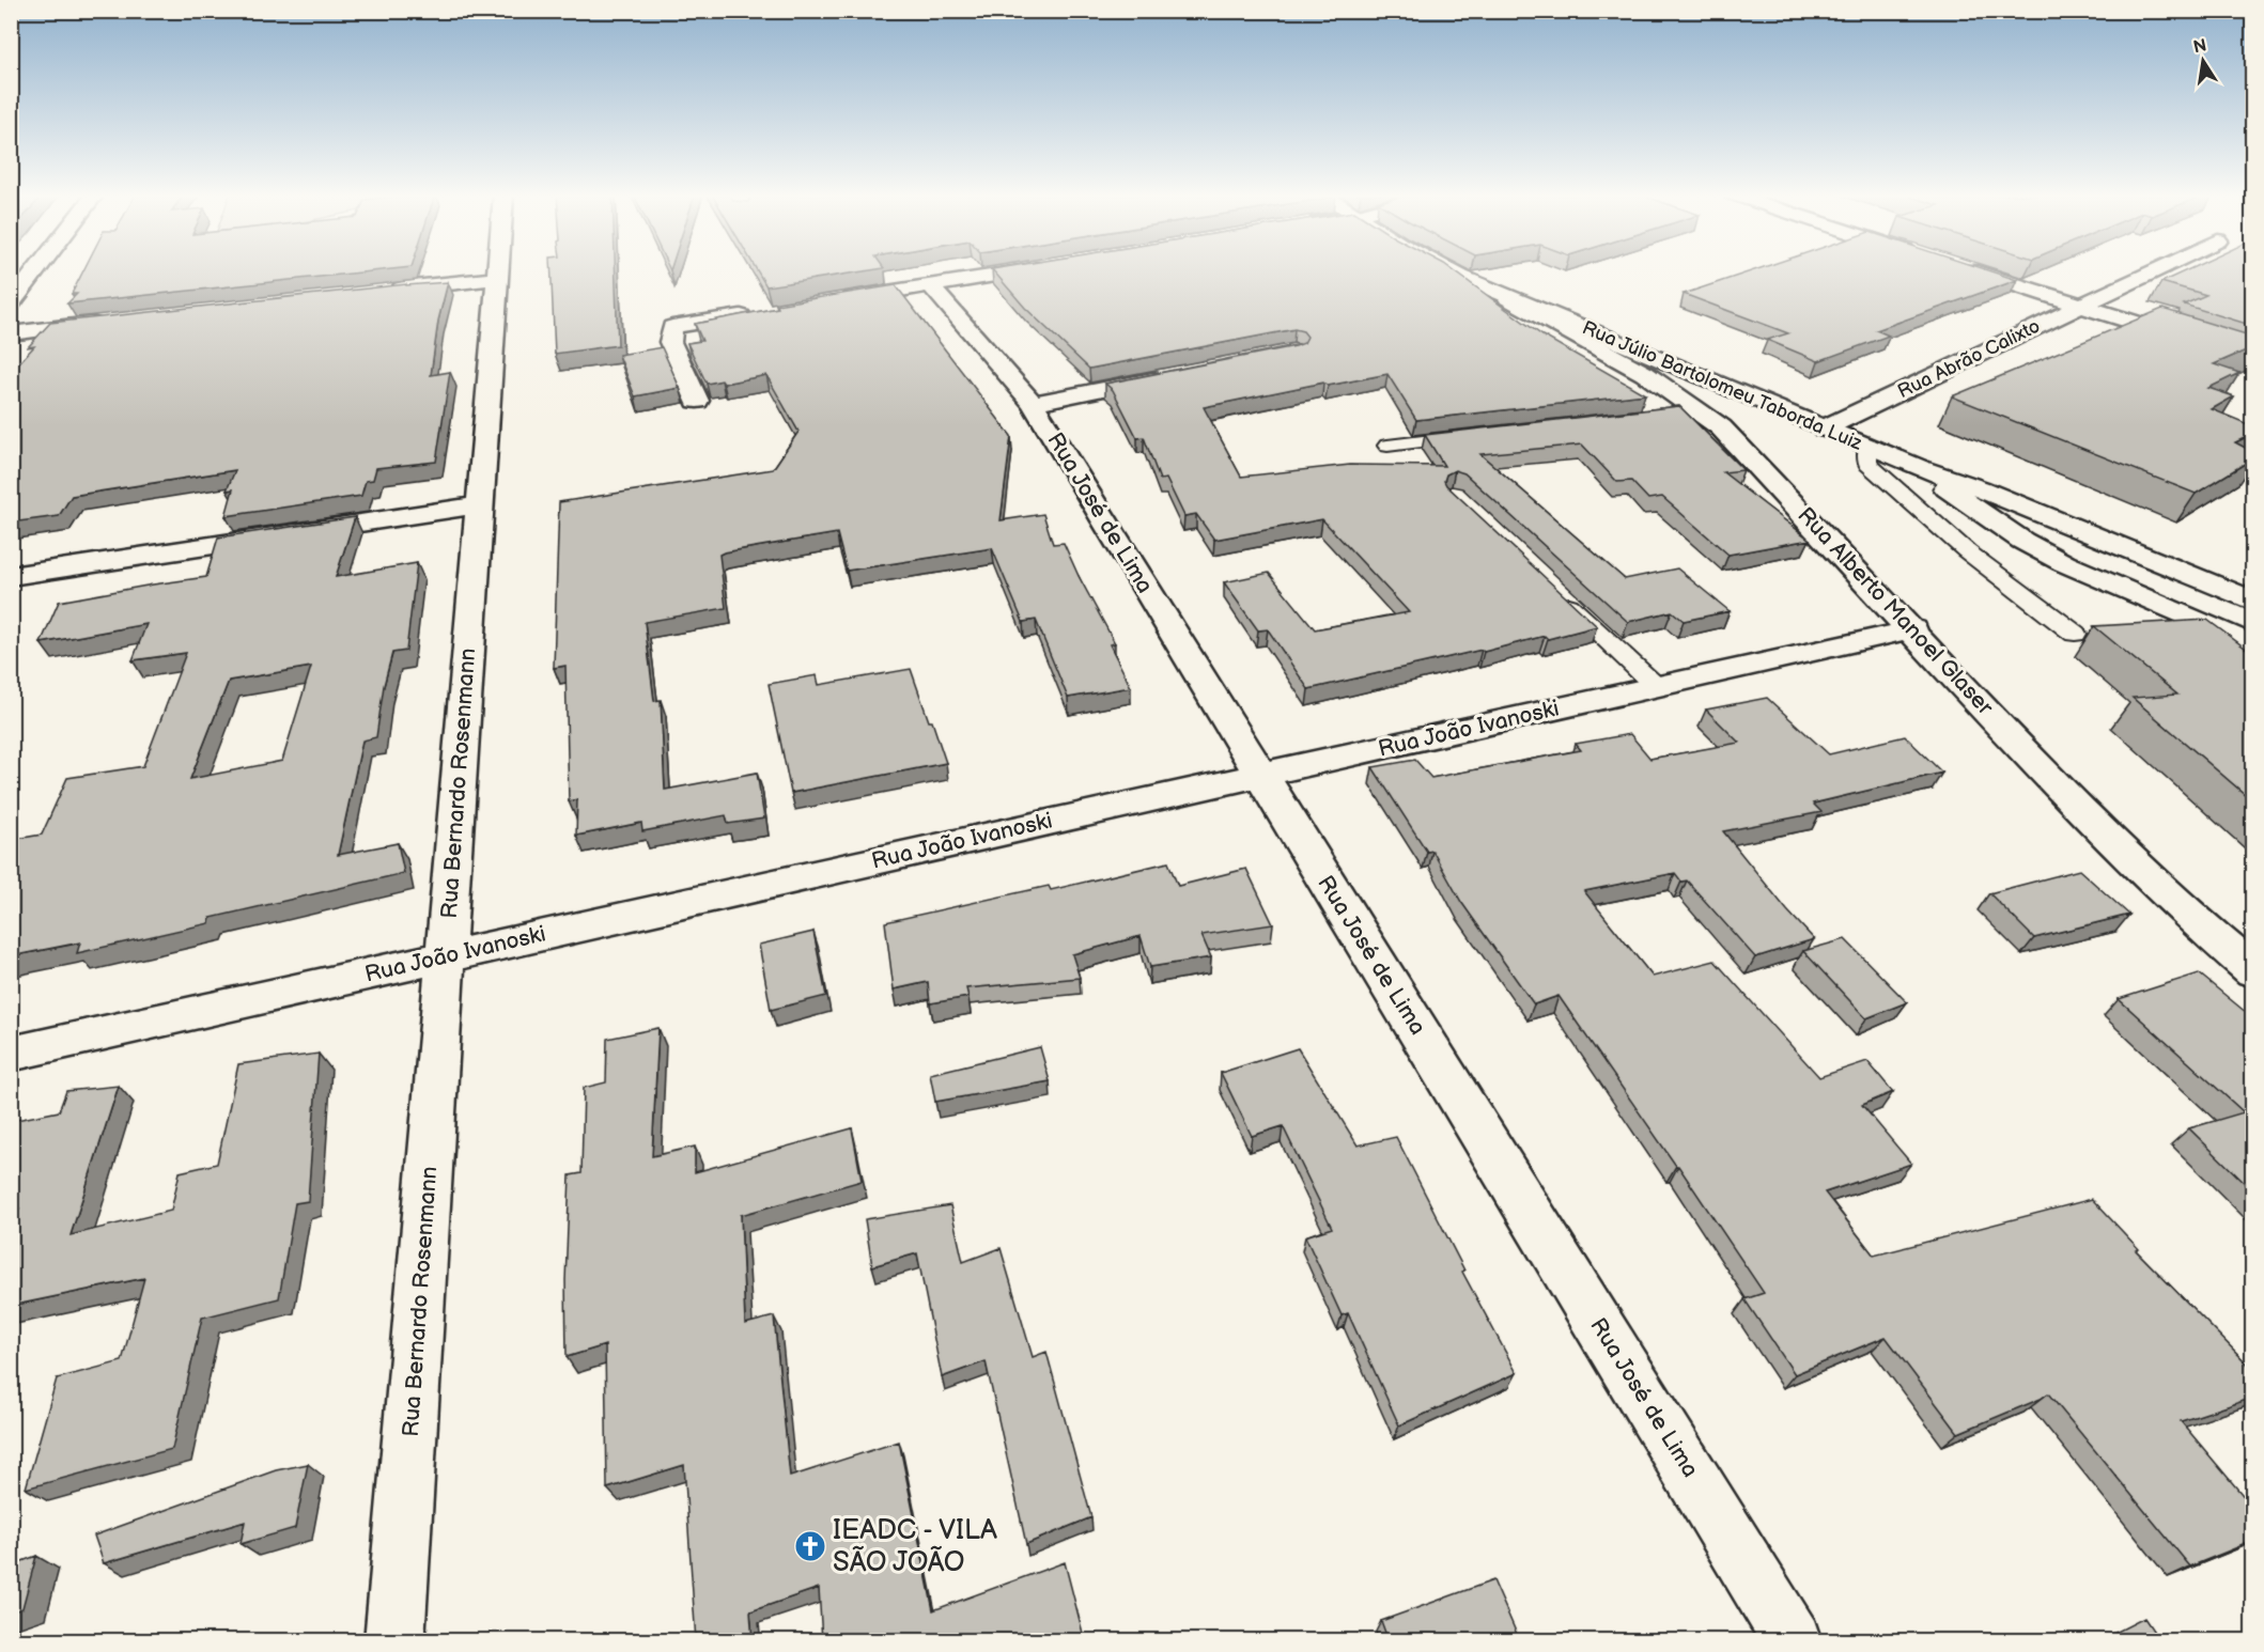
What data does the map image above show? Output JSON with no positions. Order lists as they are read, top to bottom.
{
  "streets": {
    "street": [
      "Rua Abrão Calixto",
      "Rua Júlio Bartolomeu Taborda Luiz",
      "Rua José de Lima",
      "Rua Alberto Manoel Glaser",
      "Rua João Ivanoski",
      "Rua Bernardo Rosenmann"
    ]
  },
  "crossings": [
    ["Rua Abrão Calixto", "Rua Júlio Bartolomeu Taborda Luiz"],
    ["Rua Júlio Bartolomeu Taborda Luiz", "Rua Alberto Manoel Glaser"],
    ["Rua José de Lima", "Rua João Ivanoski"],
    ["Rua Alberto Manoel Glaser", "Rua João Ivanoski"],
    ["Rua João Ivanoski", "Rua Bernardo Rosenmann"]
  ],
  "places": {
    "church": ["IEADC - VILA SÃO JOÃO"]
  },
  "north": "top"
}
